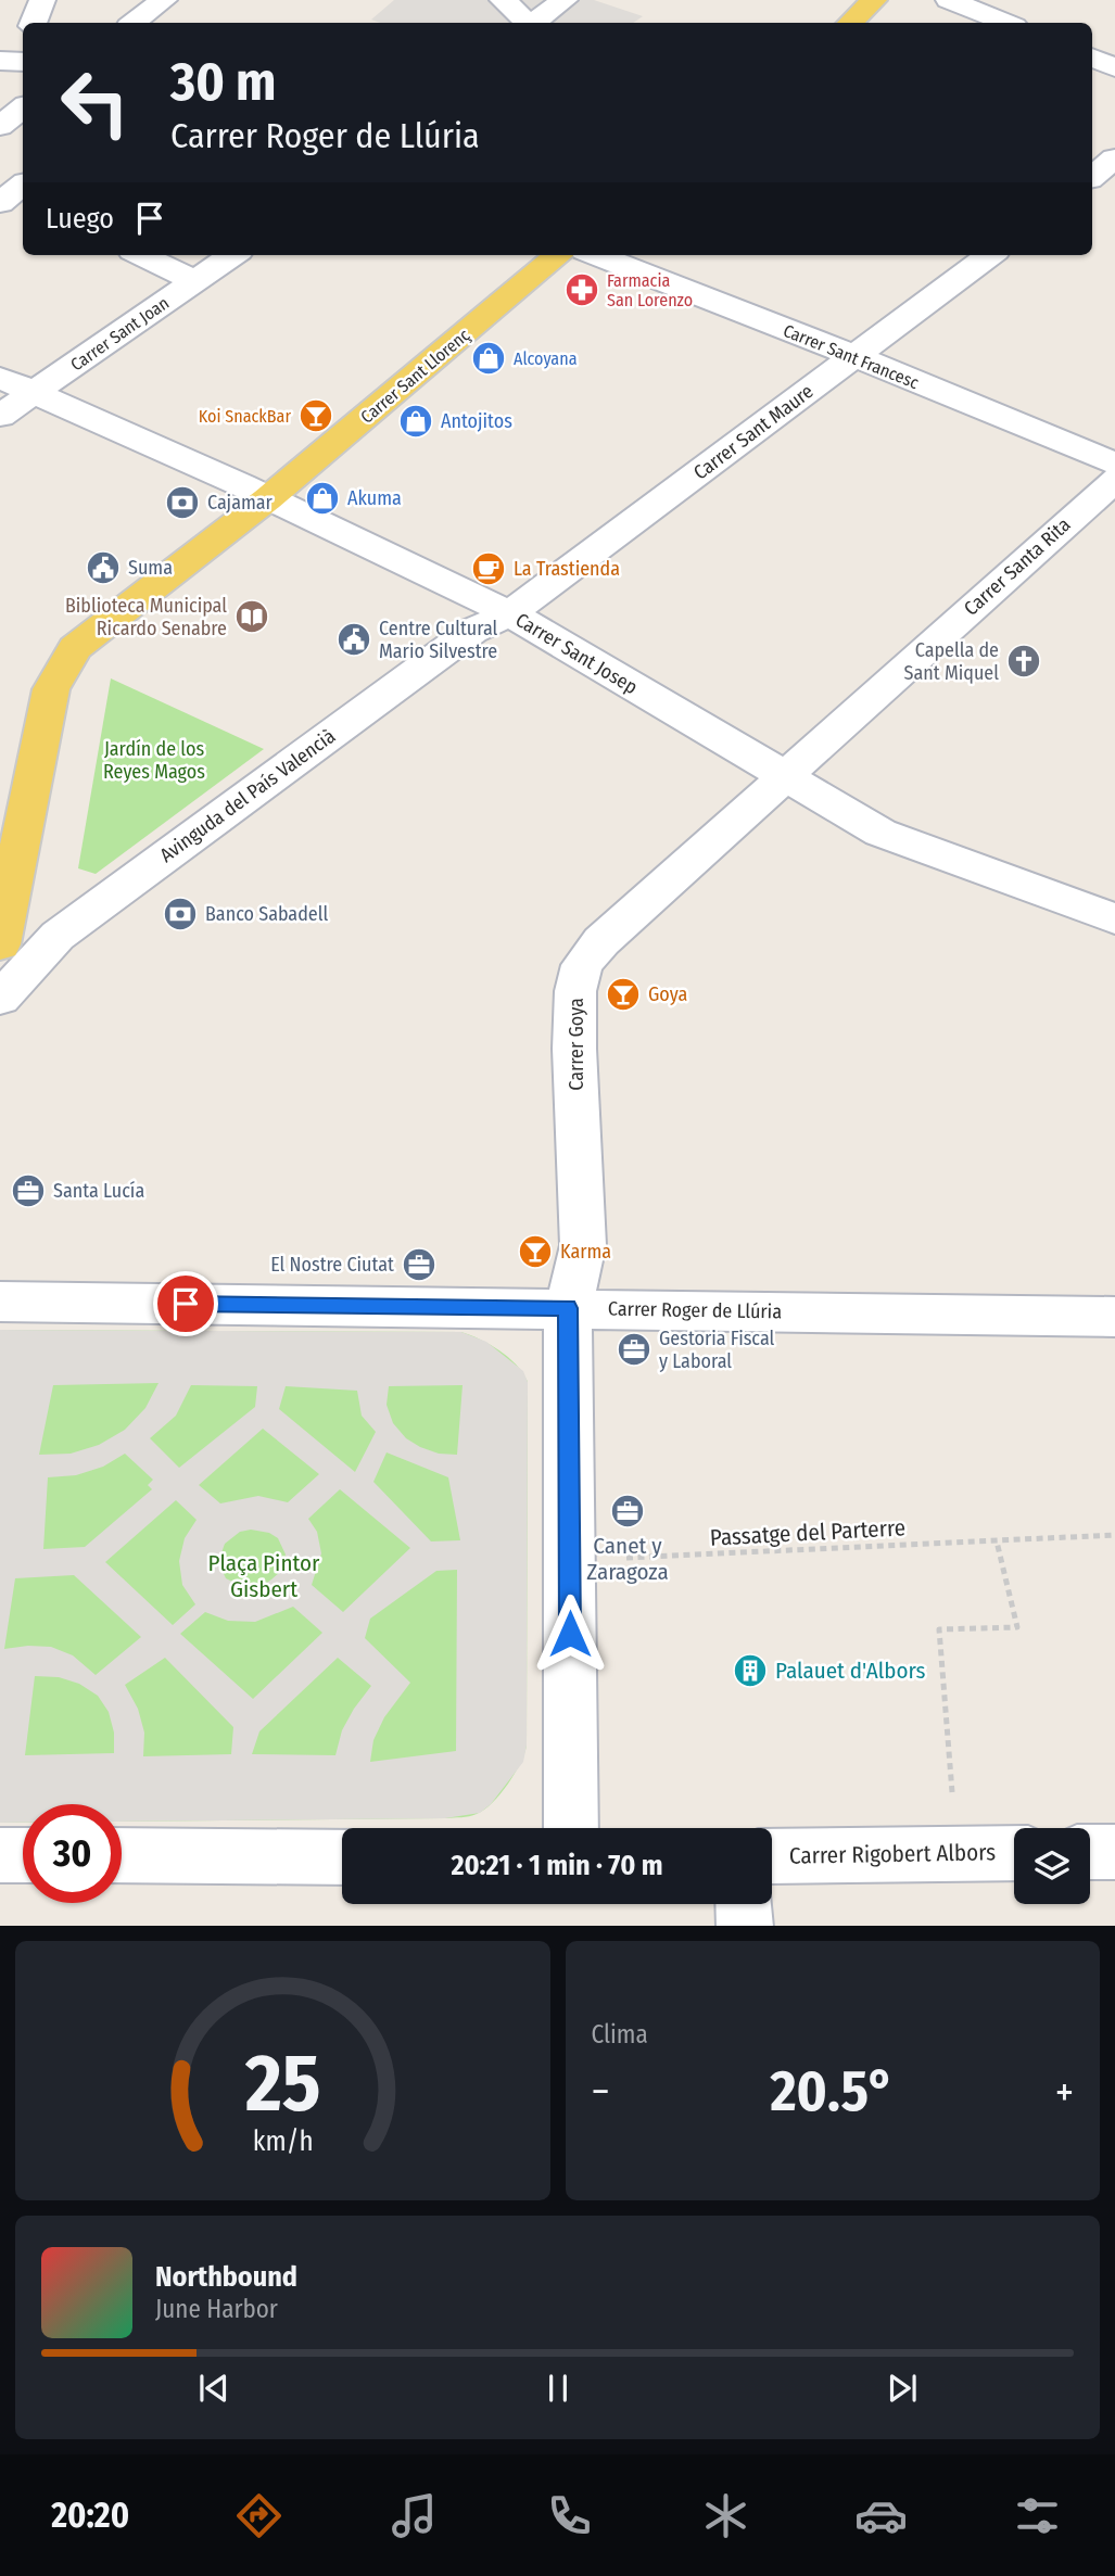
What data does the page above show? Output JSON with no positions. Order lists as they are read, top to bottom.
{
  "streets": {
    "main road": ["Carrer Sant Llorenç"],
    "street": [
      "Carrer Sant Joan",
      "Carrer Sant Francesc",
      "Carrer Sant Maure",
      "Carrer Santa Rita",
      "Carrer Sant Josep",
      "Avinguda del País Valencià",
      "Carrer Goya",
      "Carrer Roger de Llúria",
      "Carrer Rigobert Albors"
    ],
    "path": ["Passatge del Parterre"]
  },
  "crossings": [
    ["Carrer Sant Joan", "Carrer Sant Josep"],
    ["Carrer Sant Francesc", "Carrer Sant Maure"],
    ["Carrer Sant Llorenç", "Carrer Sant Josep"],
    ["Carrer Sant Maure", "Carrer Sant Josep"],
    ["Carrer Sant Maure", "Avinguda del País Valencià"],
    ["Carrer Santa Rita", "Carrer Sant Josep"],
    ["Carrer Santa Rita", "Carrer Goya"],
    ["Carrer Sant Josep", "Avinguda del País Valencià"],
    ["Carrer Sant Josep", "Carrer Goya"],
    ["Carrer Goya", "Carrer Roger de Llúria"]
  ],
  "parks": ["Jardín de los Reyes Magos", "Plaça Pintor Gisbert"],
  "places": {
    "pharmacy": ["Farmacia San Lorenzo"],
    "shop": ["Alcoyana", "Antojitos", "Akuma"],
    "bar": ["Koi SnackBar", "Goya", "Karma"],
    "bank": ["Cajamar", "Banco Sabadell"],
    "public building": ["Suma", "Centre Cultural Mario Silvestre"],
    "cafe": ["La Trastienda"],
    "library": ["Biblioteca Municipal Ricardo Senabre"],
    "church": ["Capella de Sant Miquel"],
    "office": [
      "Santa Lucía",
      "El Nostre Ciutat",
      "Gestoria Fiscal y Laboral",
      "Canet y Zaragoza"
    ],
    "building": ["Palauet d'Albors"]
  },
  "page": {
    "turn": ["30 m", "Carrer Roger de Llúria"],
    "then": "Luego",
    "limit": "30",
    "trip": "20:21 · 1 min · 70 m",
    "tile": "Clima",
    "heat": ["−", "20.5°", "+"],
    "song": ["Northbound", "June Harbor"],
    "tabs": "20:20",
    "gauge": ["25", "km/h"]
  }
}
